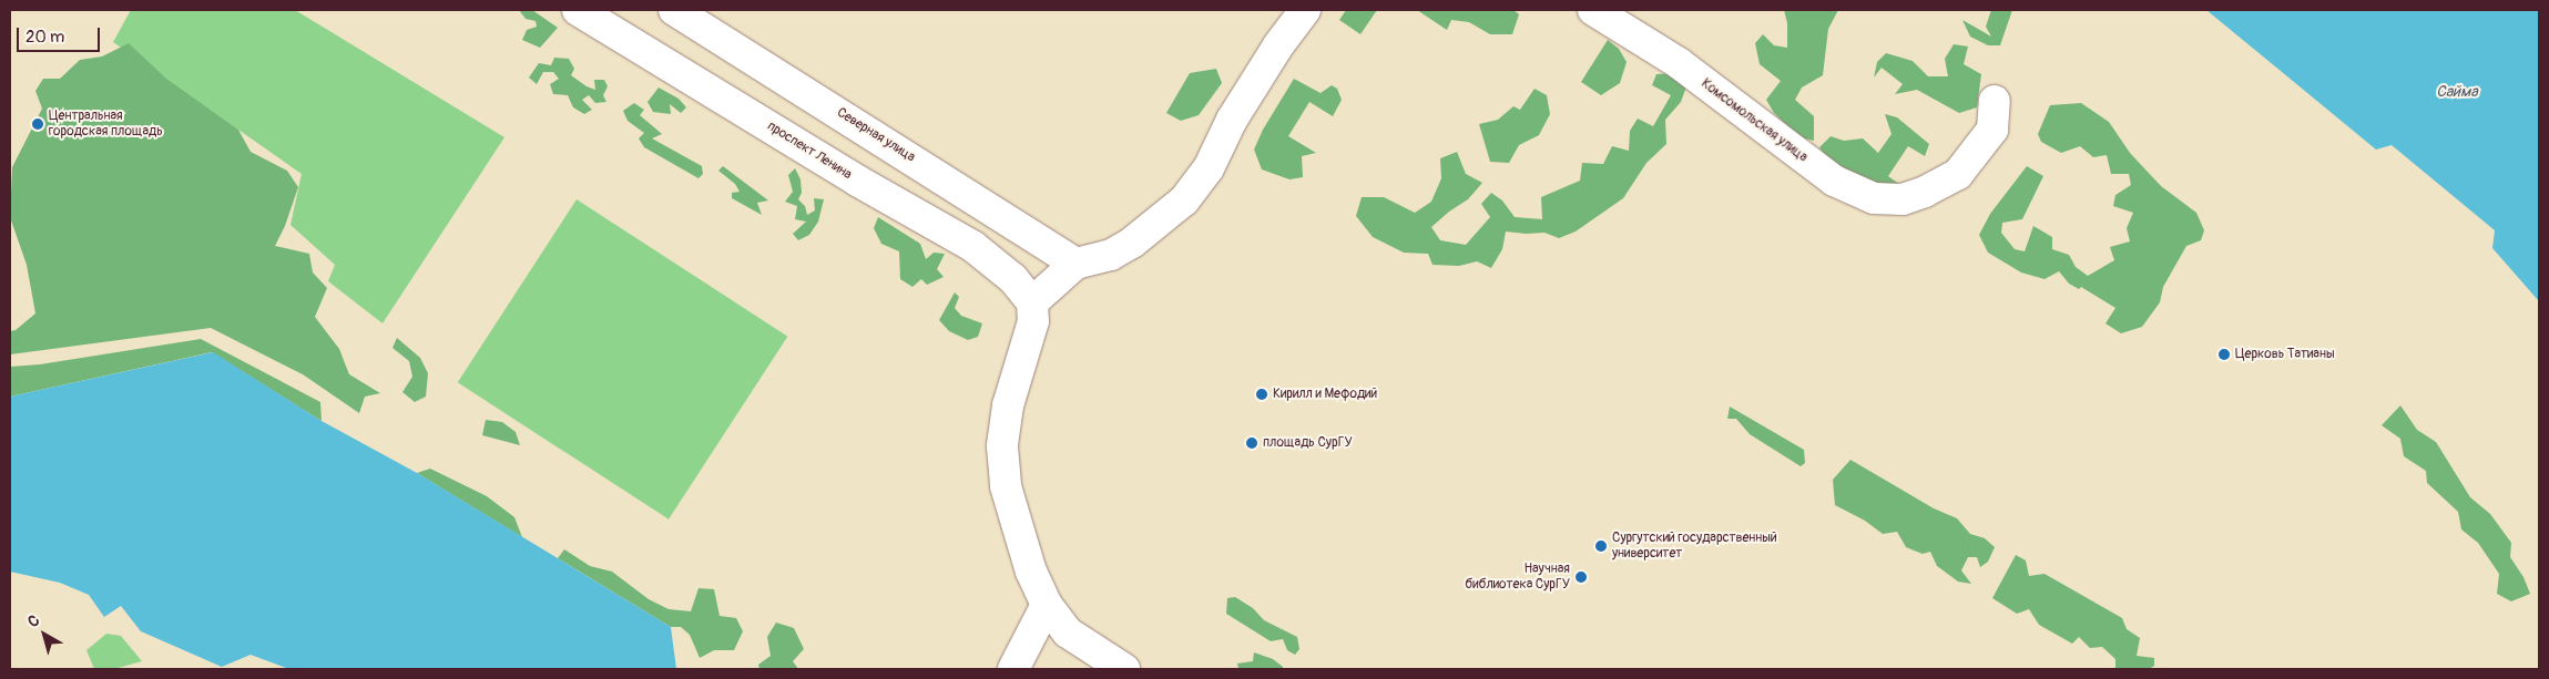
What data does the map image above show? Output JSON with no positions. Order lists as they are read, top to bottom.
{
  "streets": {
    "street": ["Комсомольская улица", "Северная улица", "проспект Ленина"]
  },
  "water": ["Сайма"],
  "places": [
    "Центральная городская площадь",
    "Церковь Татианы",
    "Кирилл и Мефодий",
    "площадь СурГУ",
    "Сургутский государственный университет",
    "Научная библиотека СурГУ"
  ],
  "scale_bar": "20 m",
  "north": "top left"
}
